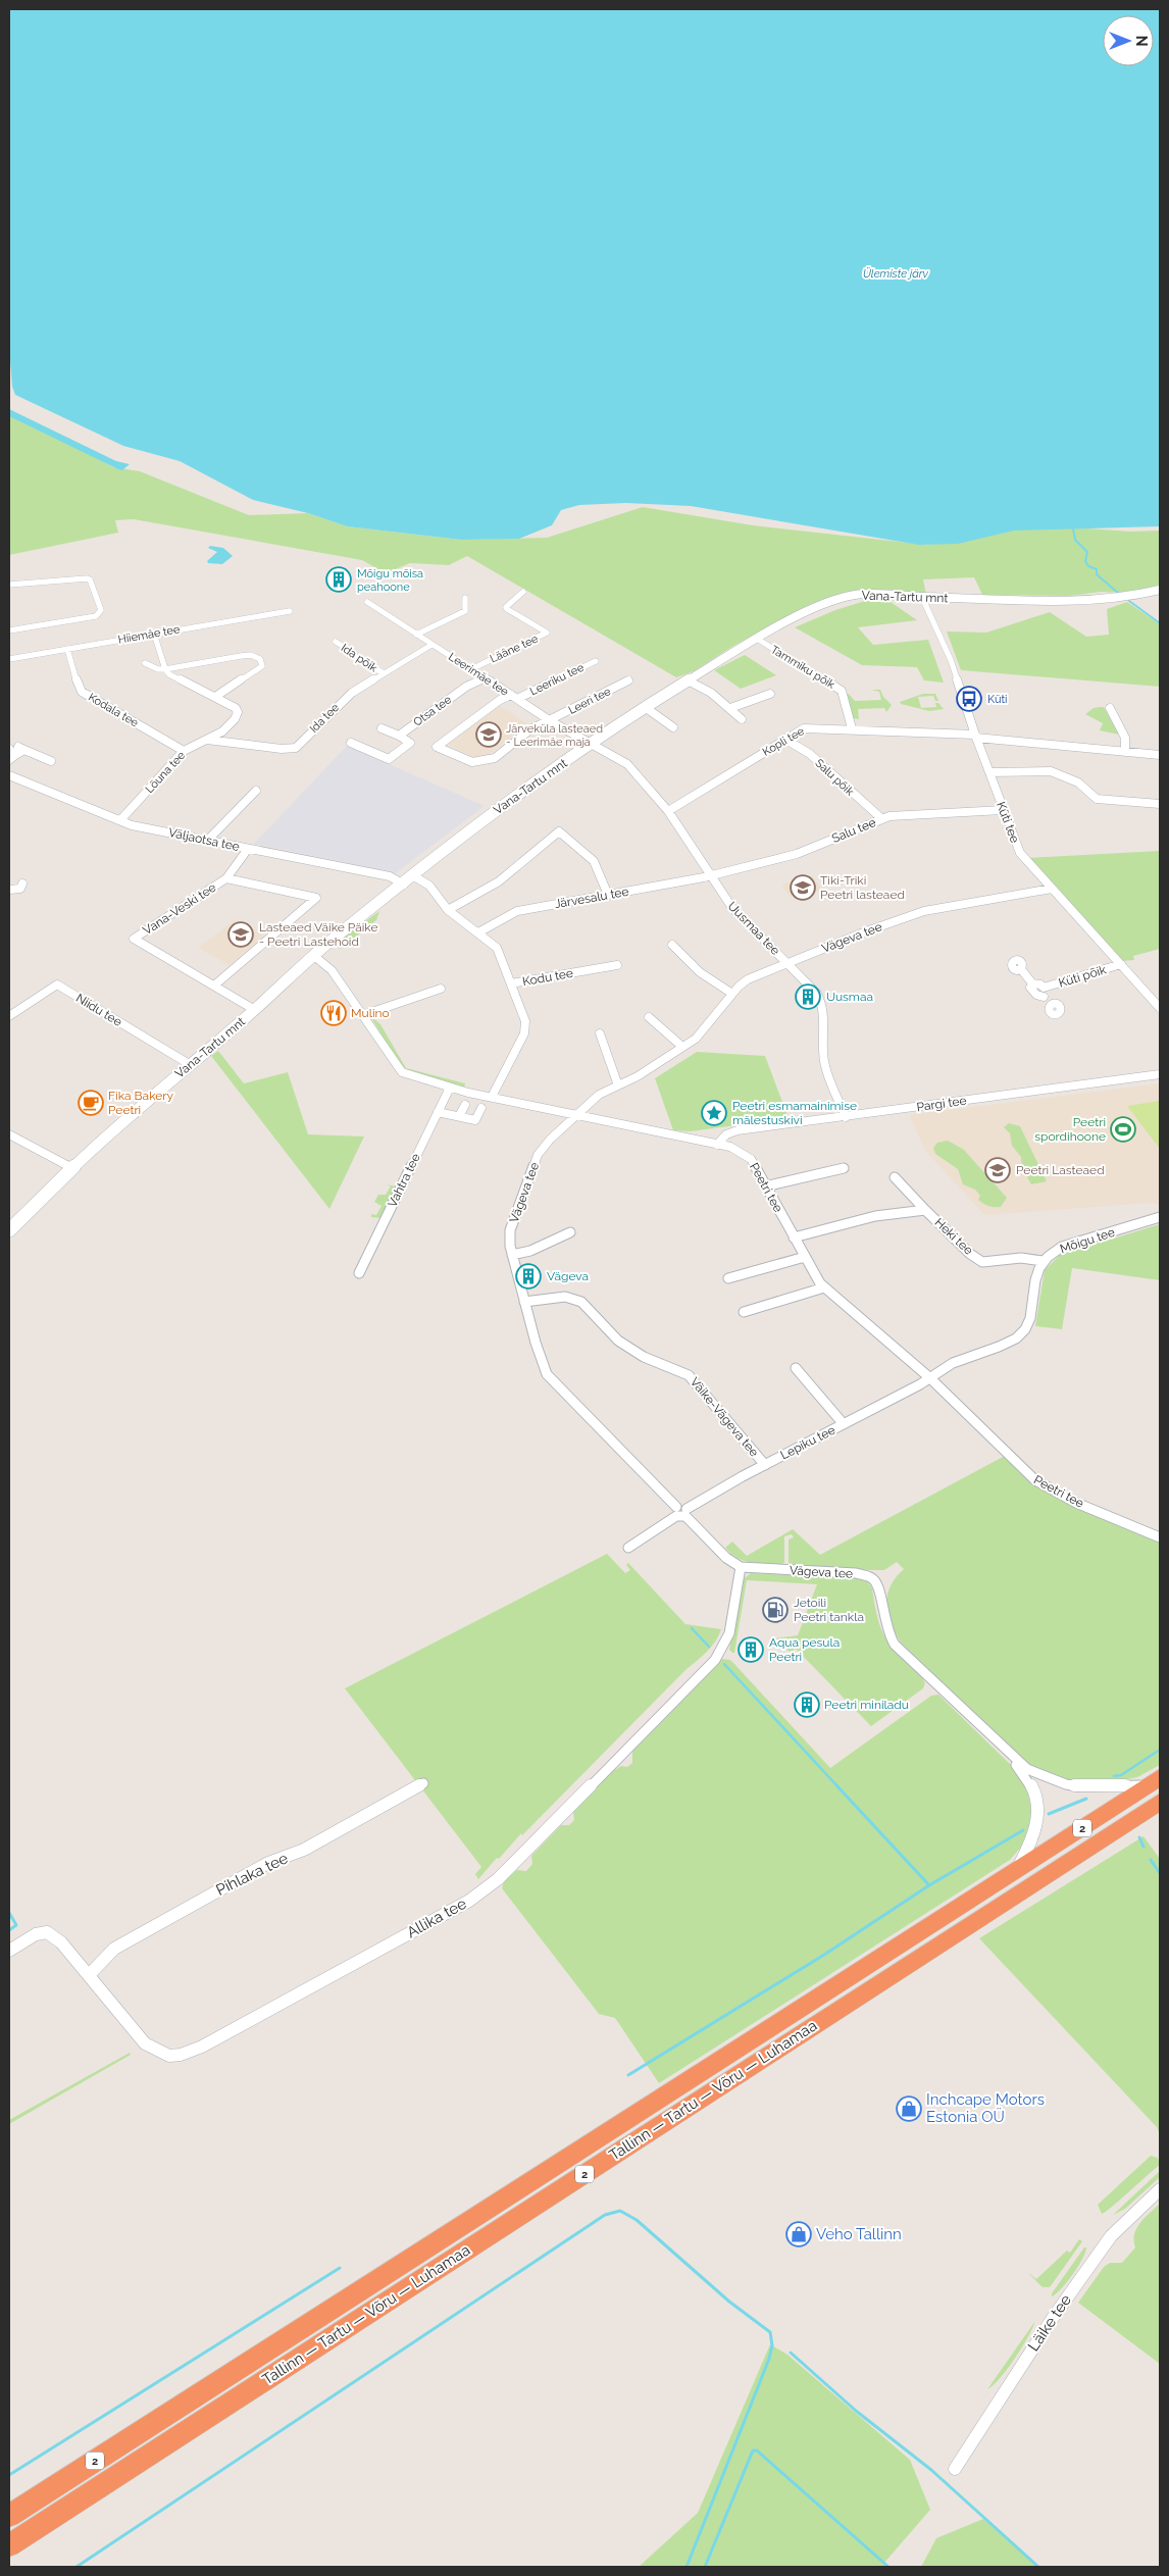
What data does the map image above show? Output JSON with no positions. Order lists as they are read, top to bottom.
{
  "streets": {
    "highway": ["2", "Tallinn — Tartu — Võru — Luhamaa"],
    "street": [
      "Vana-Tartu mnt",
      "Hiiemäe tee",
      "Lääne tee",
      "Ida põik",
      "Tammiku põik",
      "Leerimäe tee",
      "Leeriku tee",
      "Leeri tee",
      "Kodala tee",
      "Otsa tee",
      "Ida tee",
      "Kopli tee",
      "Lõuna tee",
      "Salu põik",
      "Küti tee",
      "Salu tee",
      "Väljaotsa tee",
      "Järvesalu tee",
      "Vana-Veski tee",
      "Uusmaa tee",
      "Vägeva tee",
      "Küti põik",
      "Kodu tee",
      "Niidu tee",
      "Pargi tee",
      "Vahtra tee",
      "Peetri tee",
      "Heki tee",
      "Mõigu tee",
      "Väike-Vägeva tee",
      "Lepiku tee",
      "Pihlaka tee",
      "Allika tee",
      "Läike tee"
    ]
  },
  "crossings": [
    ["Vana-Tartu mnt", "Tammiku põik"],
    ["Vana-Tartu mnt", "Leerimäe tee"],
    ["Vana-Tartu mnt", "Küti tee"],
    ["Vana-Tartu mnt", "Väljaotsa tee"],
    ["Vana-Tartu mnt", "Vana-Veski tee"],
    ["Vana-Tartu mnt", "Uusmaa tee"],
    ["Vana-Tartu mnt", "Niidu tee"],
    ["Vana-Tartu mnt", "Peetri tee"],
    ["Hiiemäe tee", "Kodala tee"],
    ["Lääne tee", "Leerimäe tee"],
    ["Ida põik", "Ida tee"],
    ["Tammiku põik", "Kopli tee"],
    ["Leerimäe tee", "Leeriku tee"],
    ["Leerimäe tee", "Leeri tee"],
    ["Leerimäe tee", "Otsa tee"],
    ["Leerimäe tee", "Ida tee"],
    ["Leerimäe tee", "Uusmaa tee"],
    ["Leeriku tee", "Leeri tee"],
    ["Kodala tee", "Lõuna tee"],
    ["Ida tee", "Lõuna tee"],
    ["Kopli tee", "Salu põik"],
    ["Kopli tee", "Küti tee"],
    ["Kopli tee", "Uusmaa tee"],
    ["Lõuna tee", "Väljaotsa tee"],
    ["Salu põik", "Salu tee"],
    ["Küti tee", "Salu tee"],
    ["Küti tee", "Vägeva tee"],
    ["Küti tee", "Küti põik"],
    ["Salu tee", "Järvesalu tee"],
    ["Salu tee", "Uusmaa tee"],
    ["Väljaotsa tee", "Vana-Veski tee"],
    ["Järvesalu tee", "Uusmaa tee"],
    ["Uusmaa tee", "Vägeva tee"],
    ["Uusmaa tee", "Pargi tee"],
    ["Vägeva tee", "Peetri tee"],
    ["Vägeva tee", "Väike-Vägeva tee"],
    ["Vägeva tee", "Lepiku tee"],
    ["Vägeva tee", "Allika tee"],
    ["Vägeva tee", "Tallinn — Tartu — Võru — Luhamaa"],
    ["Kodu tee", "Peetri tee"],
    ["Pargi tee", "Peetri tee"],
    ["Vahtra tee", "Peetri tee"],
    ["Peetri tee", "Heki tee"],
    ["Peetri tee", "Lepiku tee"],
    ["Heki tee", "Mõigu tee"],
    ["Väike-Vägeva tee", "Lepiku tee"],
    ["Pihlaka tee", "Allika tee"]
  ],
  "water": ["Ülemiste järv"],
  "places": {
    "building": [
      "Mõigu mõisa peahoone",
      "Uusmaa",
      "Vägeva",
      "Aqua pesula Peetri",
      "Peetri miniladu"
    ],
    "bus stop": ["Küti"],
    "school or university": [
      "Järveküla lasteaed - Leerimäe maja",
      "Tiki-Triki Peetri lasteaed",
      "Lasteaed Väike Päike - Peetri Lastehoid",
      "Peetri Lasteaed"
    ],
    "restaurant": ["Mulino"],
    "cafe": ["Fika Bakery Peetri"],
    "place": ["Peetri esmamainimise mälestuskivi"],
    "sports": ["Peetri spordihoone"],
    "fuel station": ["Jetoili Peetri tankla"],
    "shop": ["Inchcape Motors Estonia OÜ", "Veho Tallinn"]
  },
  "north": "right"
}
